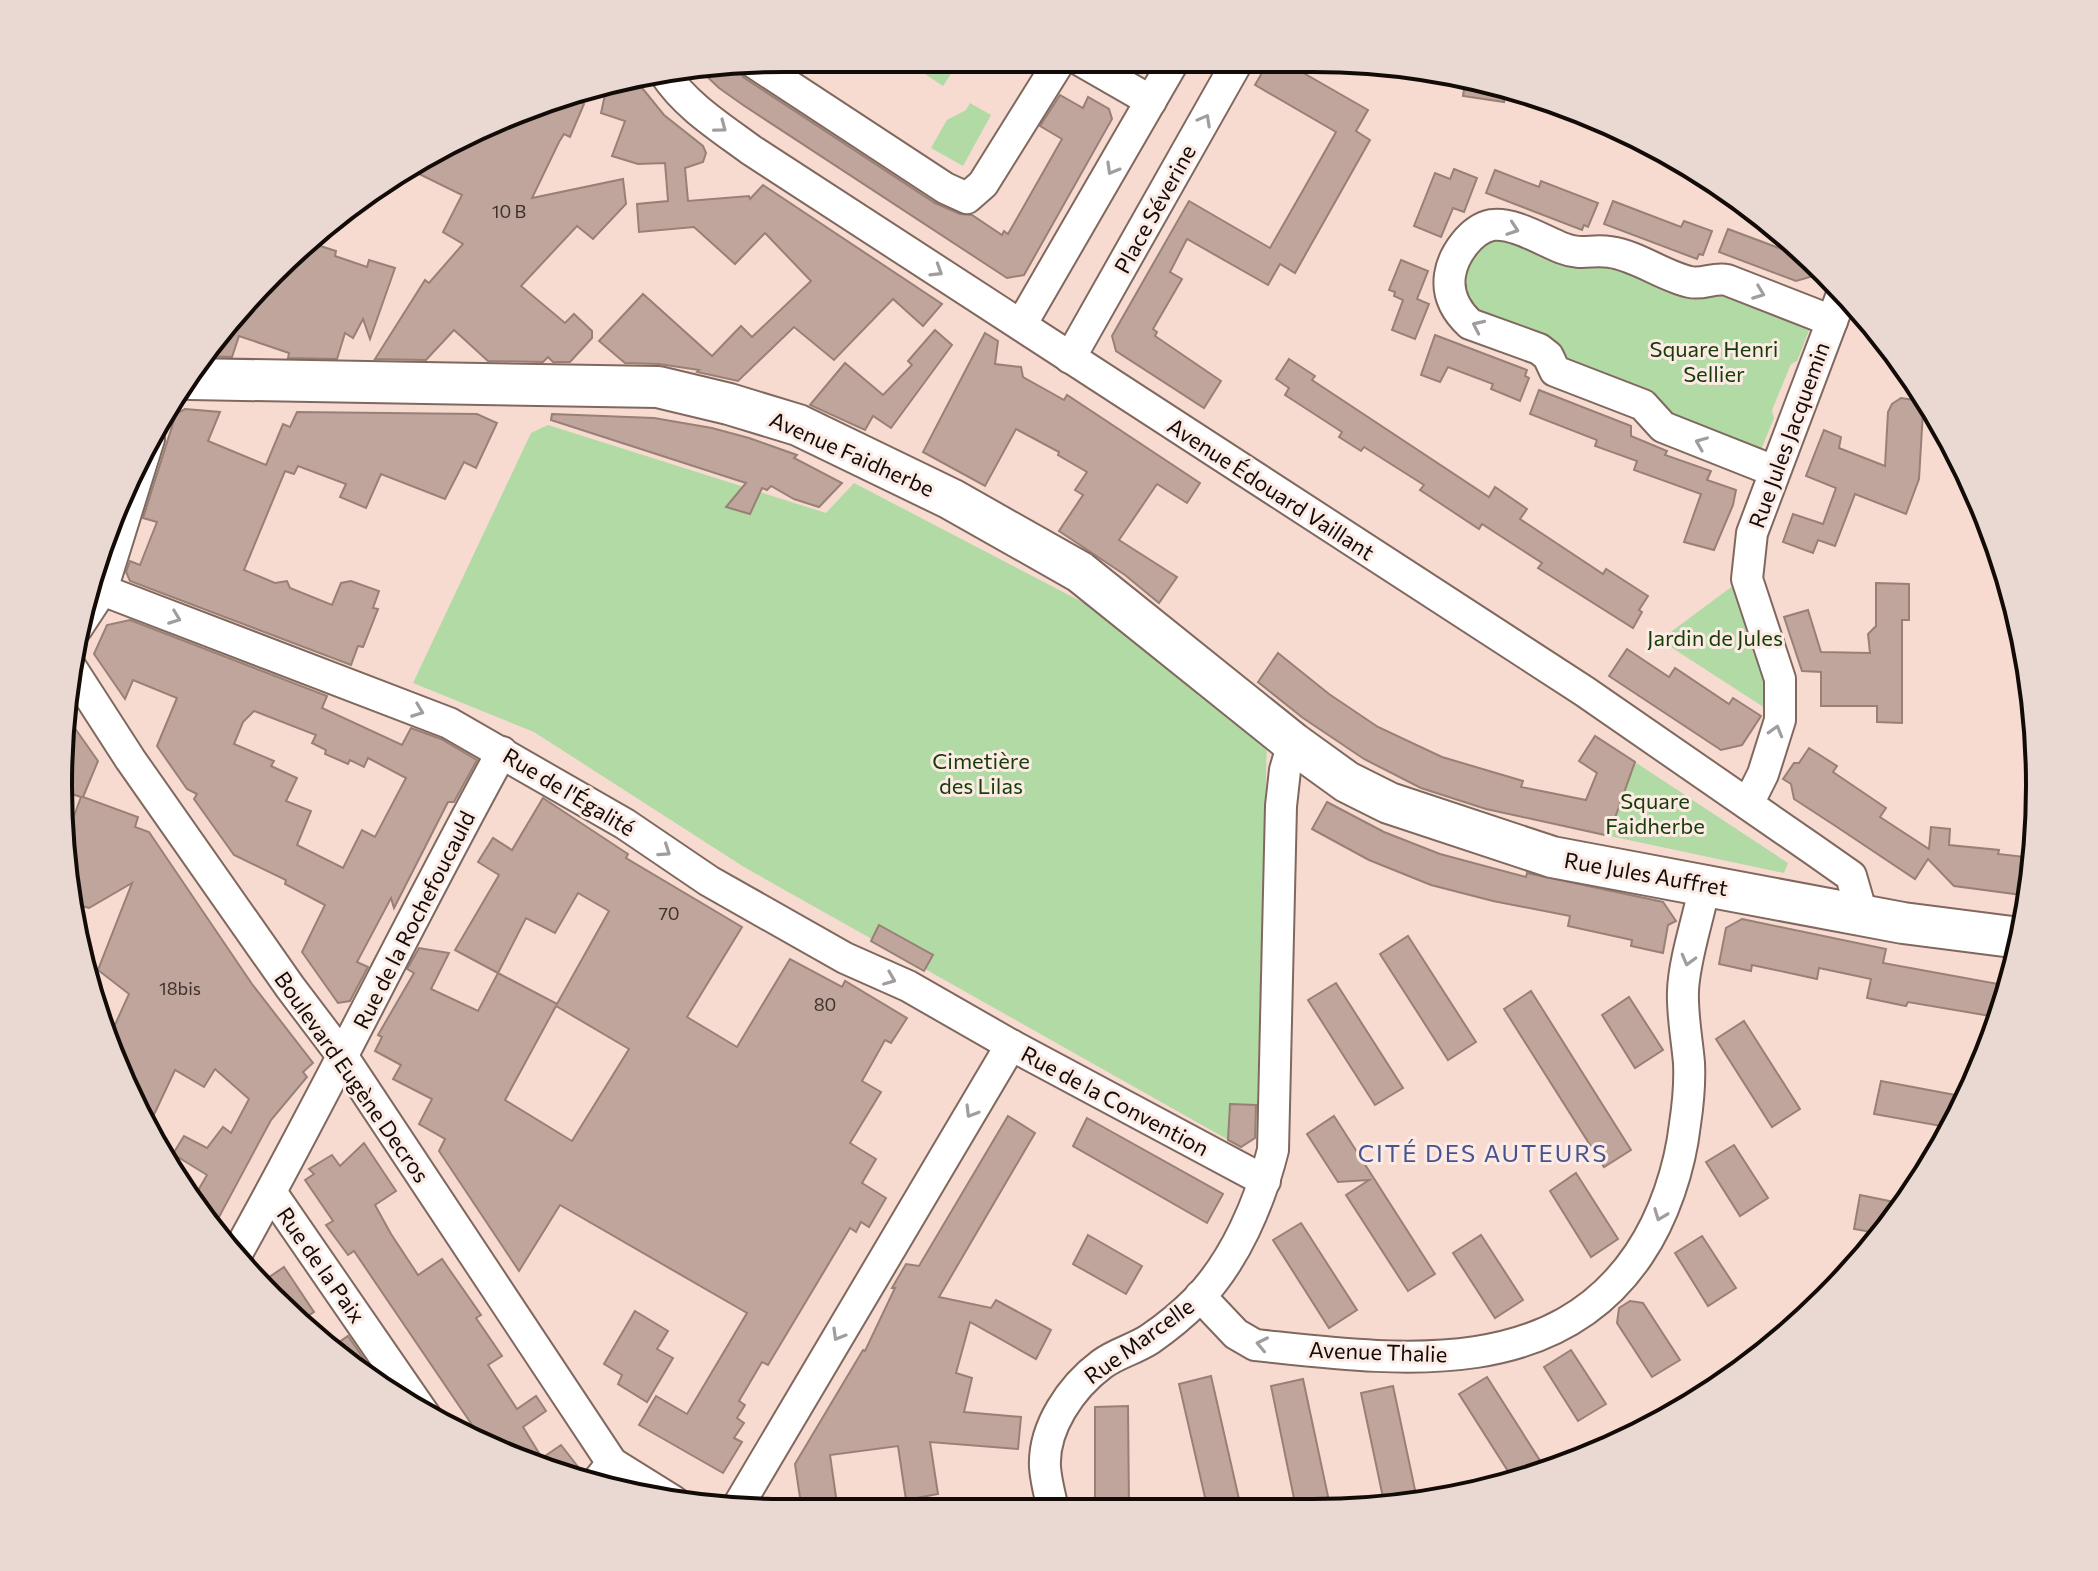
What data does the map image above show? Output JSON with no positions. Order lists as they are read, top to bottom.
{
  "streets": {
    "main road": ["Avenue Faidherbe", "Rue Jules Auffret"],
    "street": [
      "Place Séverine",
      "Rue Jules Jacquemin",
      "Avenue Édouard Vaillant",
      "Rue de l'Égalité",
      "Rue de la Rochefoucauld",
      "Boulevard Eugène Decros",
      "Rue de la Convention",
      "Rue de la Paix",
      "Rue Marcelle",
      "Avenue Thalie"
    ]
  },
  "crossings": [
    ["Place Séverine", "Avenue Édouard Vaillant"],
    ["Rue Jules Jacquemin", "Avenue Édouard Vaillant"],
    ["Avenue Faidherbe", "Rue Jules Auffret"],
    ["Avenue Édouard Vaillant", "Rue Jules Auffret"],
    ["Rue de l'Égalité", "Rue de la Rochefoucauld"],
    ["Rue de l'Égalité", "Rue de la Convention"],
    ["Rue Jules Auffret", "Avenue Thalie"],
    ["Rue de la Rochefoucauld", "Boulevard Eugène Decros"],
    ["Rue de la Rochefoucauld", "Rue de la Paix"],
    ["Rue de la Convention", "Rue Marcelle"],
    ["Rue Marcelle", "Avenue Thalie"]
  ],
  "one_way": ["Rue Jules Jacquemin", "Rue de l'Égalité", "Rue de la Convention"],
  "districts": ["CITÉ DES AUTEURS"],
  "parks": [
    "Square Henri Sellier",
    "Jardin de Jules",
    "Cimetière des Lilas",
    "Square Faidherbe"
  ],
  "house_numbers": [
    "10 B",
    "70",
    "18bis",
    "80"
  ]
}
